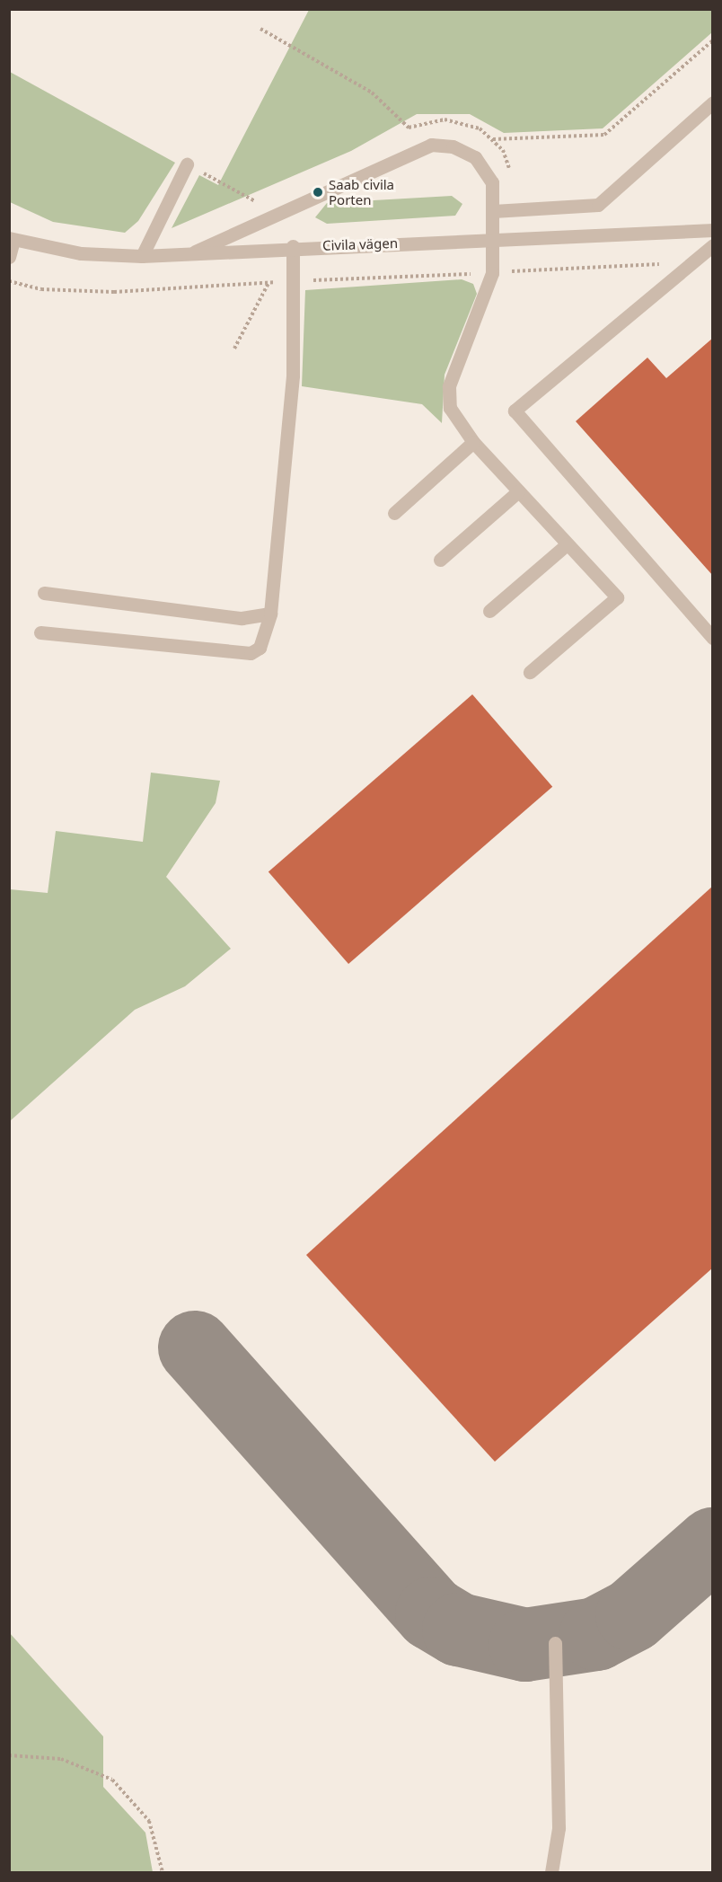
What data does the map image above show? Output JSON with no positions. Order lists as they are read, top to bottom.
{
  "streets": {
    "street": ["Civila vägen"]
  },
  "places": ["Saab civila Porten"]
}
